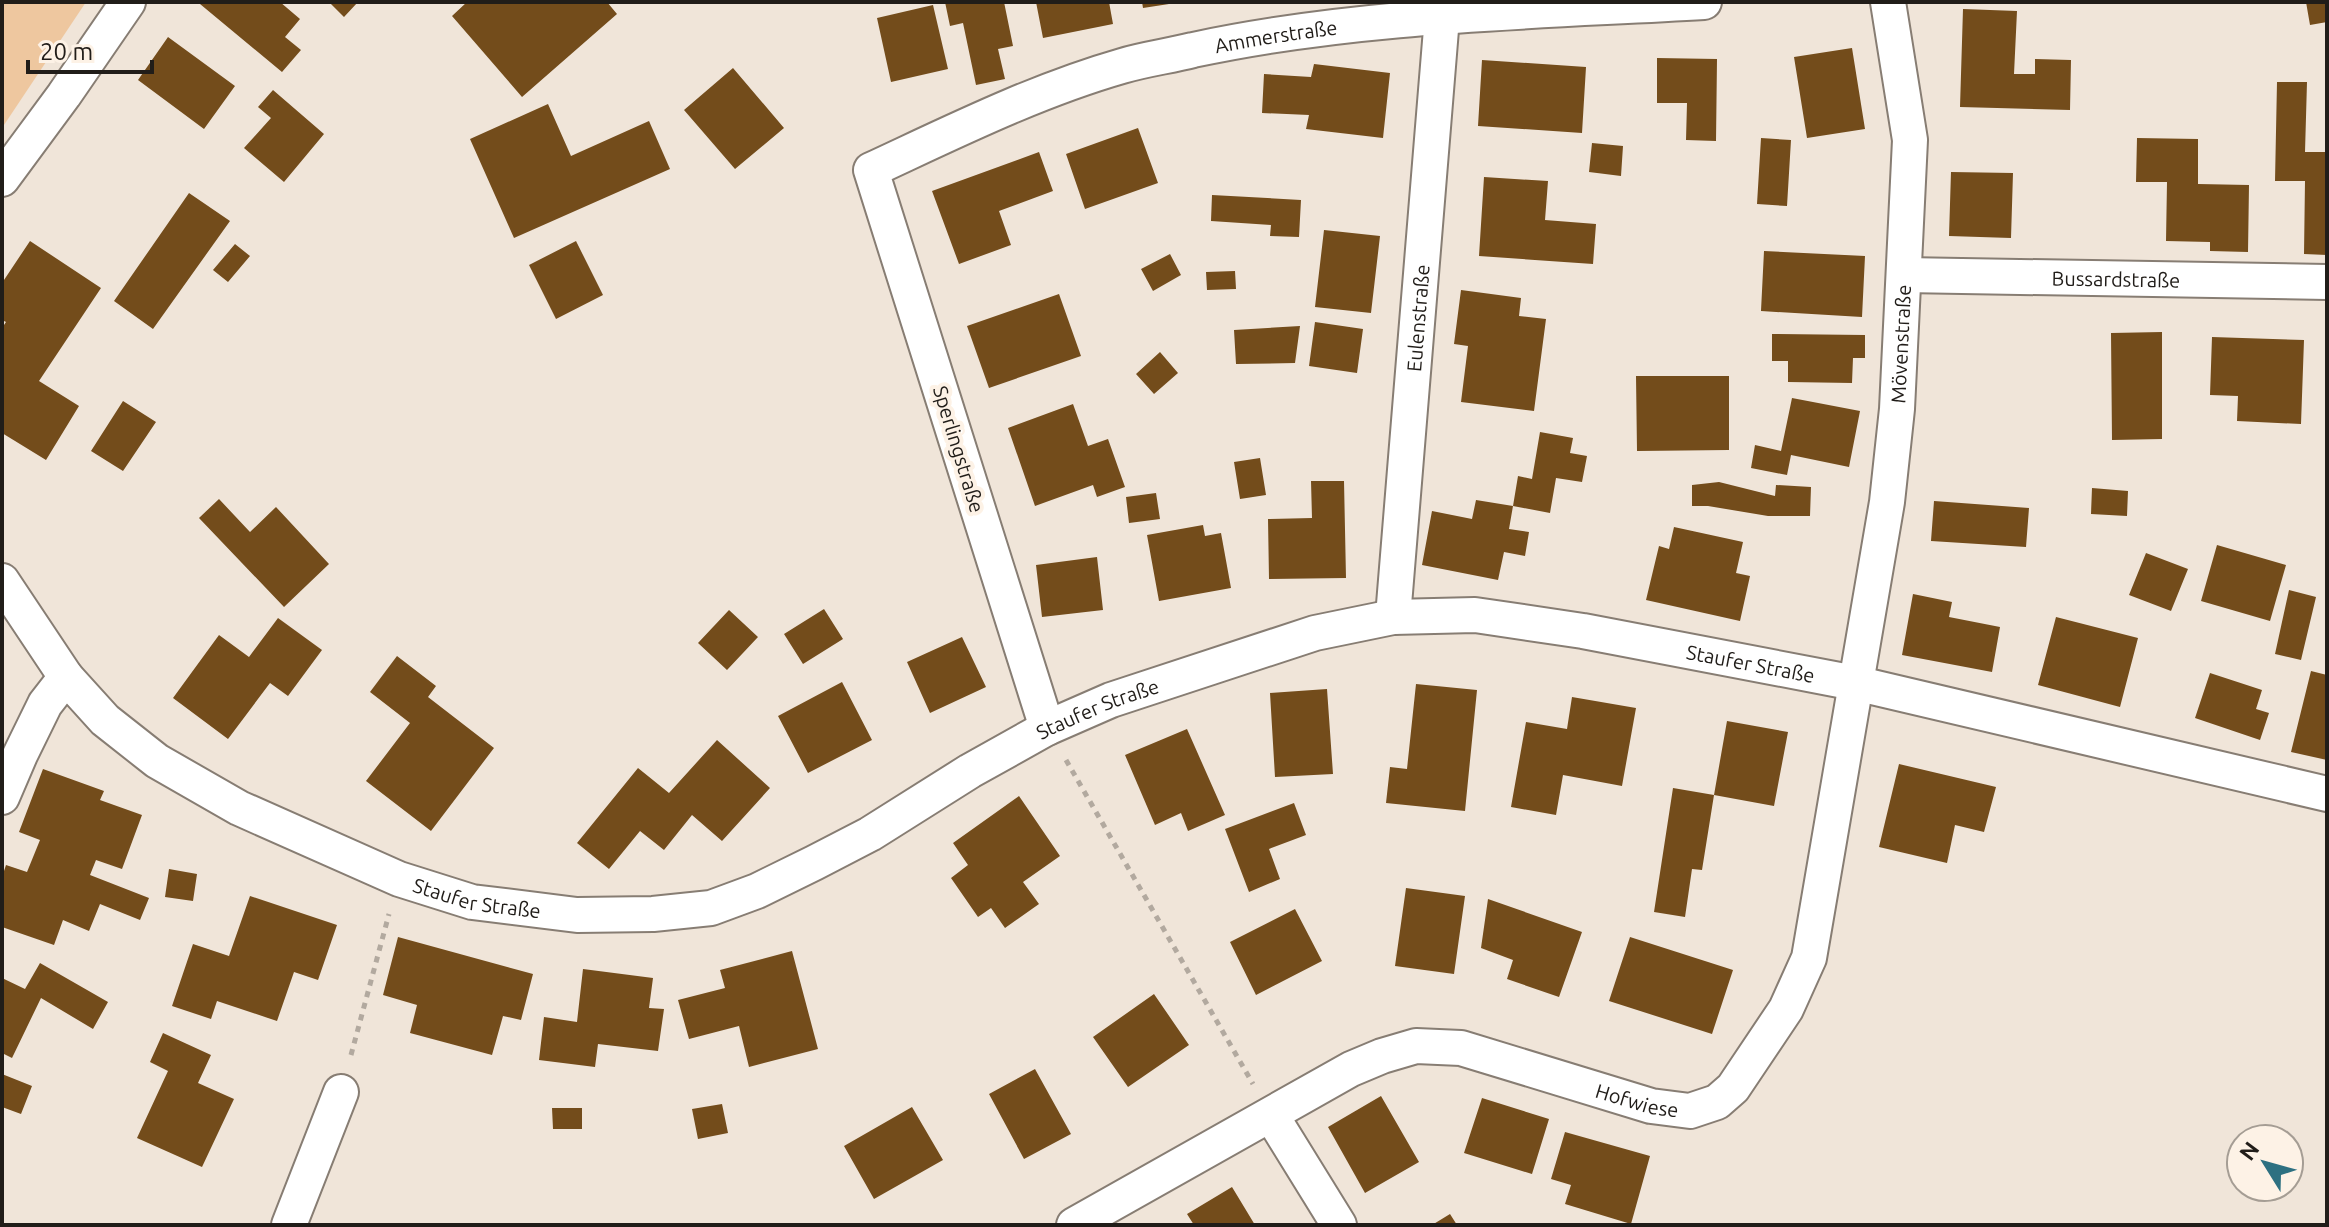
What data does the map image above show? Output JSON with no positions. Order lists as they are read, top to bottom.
{
  "streets": {
    "street": [
      "Ammerstraße",
      "Bussardstraße",
      "Eulenstraße",
      "Mövenstraße",
      "Sperlingstraße",
      "Staufer Straße",
      "Hofwiese"
    ]
  },
  "crossings": [
    ["Ammerstraße", "Eulenstraße"],
    ["Ammerstraße", "Sperlingstraße"],
    ["Bussardstraße", "Mövenstraße"],
    ["Eulenstraße", "Staufer Straße"],
    ["Mövenstraße", "Staufer Straße"],
    ["Mövenstraße", "Hofwiese"],
    ["Sperlingstraße", "Staufer Straße"],
    ["Staufer Straße", "Hofwiese"]
  ],
  "scale_bar": "20 m",
  "north": "top left"
}
